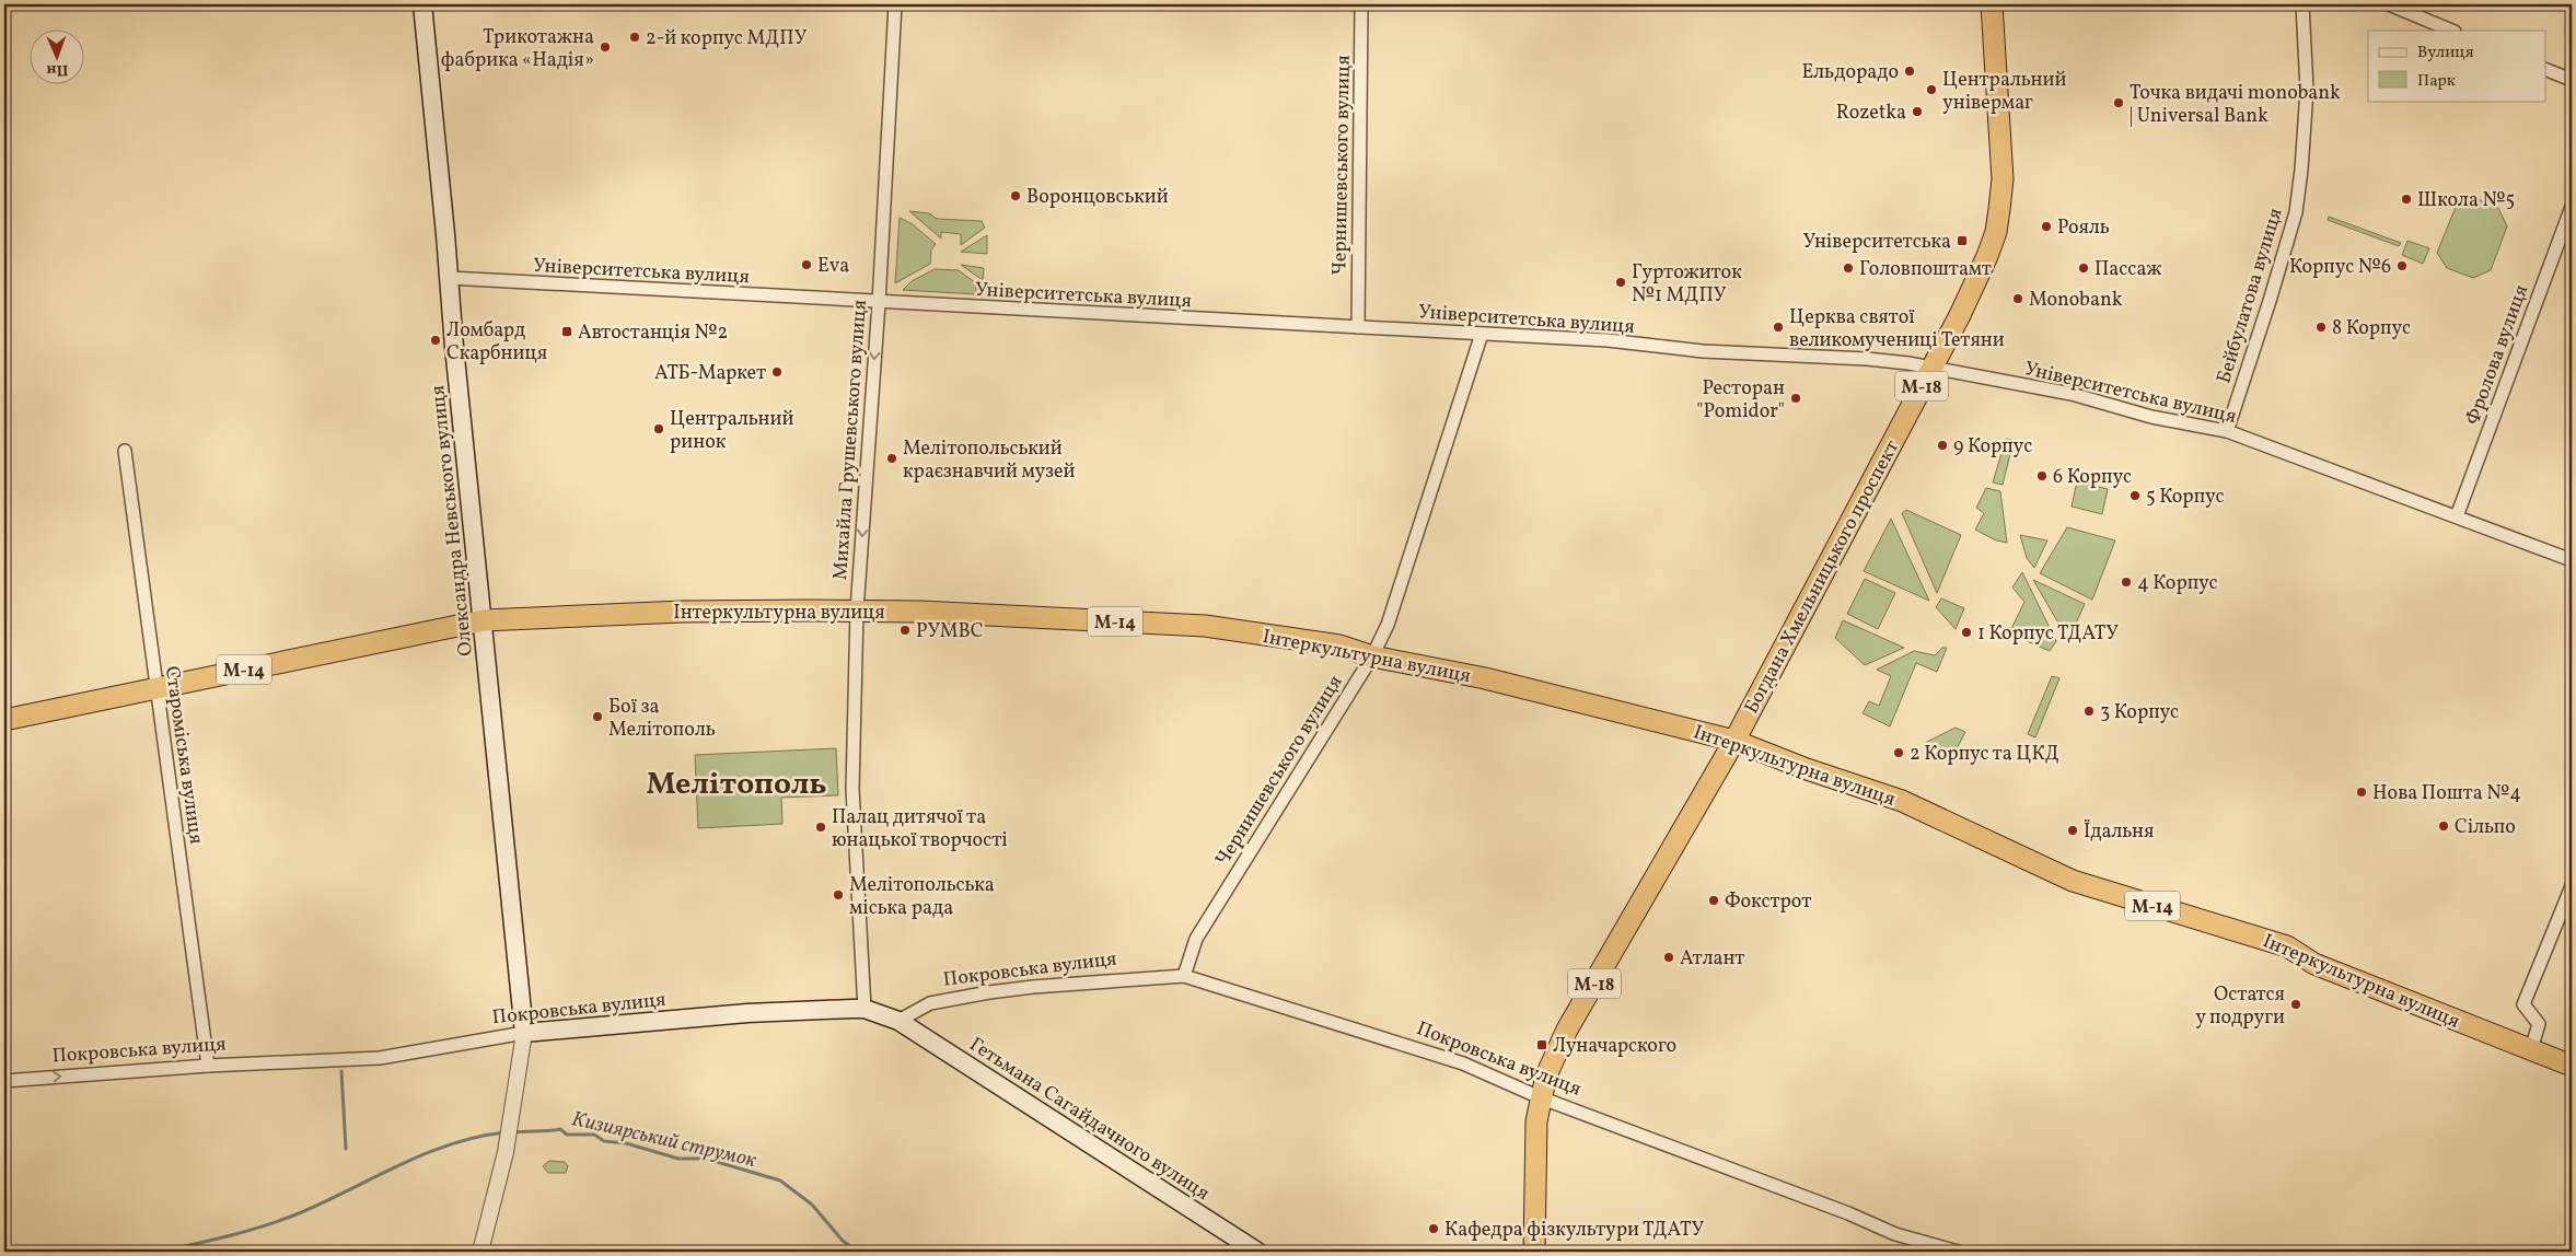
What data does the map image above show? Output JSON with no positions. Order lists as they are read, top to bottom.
{
  "streets": {
    "highway": [
      "М-18",
      "Богдана Хмельницького проспект",
      "Інтеркультурна вулиця",
      "М-14"
    ],
    "main road": ["Олександра Невського вулиця", "Покровська вулиця", "Гетьмана Сагайдачного вулиця"],
    "street": [
      "Чернишевського вулиця",
      "Університетська вулиця",
      "Бейбулатова вулиця",
      "Фролова вулиця",
      "Михайла Грушевського вулиця",
      "Староміська вулиця"
    ]
  },
  "crossings": [
    ["Чернишевського вулиця", "Університетська вулиця"],
    ["Чернишевського вулиця", "Інтеркультурна вулиця"],
    ["Чернишевського вулиця", "Покровська вулиця"],
    ["Університетська вулиця", "Бейбулатова вулиця"],
    ["Університетська вулиця", "Фролова вулиця"],
    ["Університетська вулиця", "Михайла Грушевського вулиця"],
    ["Університетська вулиця", "Олександра Невського вулиця"],
    ["Університетська вулиця", "Богдана Хмельницького проспект"],
    ["Михайла Грушевського вулиця", "Інтеркультурна вулиця"],
    ["Михайла Грушевського вулиця", "Покровська вулиця"],
    ["Олександра Невського вулиця", "Інтеркультурна вулиця"],
    ["Олександра Невського вулиця", "Покровська вулиця"],
    ["Богдана Хмельницького проспект", "Інтеркультурна вулиця"],
    ["Богдана Хмельницького проспект", "Покровська вулиця"],
    ["Інтеркультурна вулиця", "Староміська вулиця"],
    ["Староміська вулиця", "Покровська вулиця"],
    ["Покровська вулиця", "Гетьмана Сагайдачного вулиця"]
  ],
  "districts": ["Мелітополь"],
  "water": ["Кизиярський струмок"],
  "places": {
    "other": [
      "2-й корпус МДПУ",
      "Трикотажна фабрика «Надія»",
      "Ельдорадо",
      "Центральний універмаг",
      "Точка видачі monobank | Universal Bank",
      "Rozetka",
      "Воронцовський",
      "Школа №5",
      "Рояль",
      "Eva",
      "Корпус №6",
      "Головпоштамт",
      "Пассаж",
      "Гуртожиток №1 МДПУ",
      "Monobank",
      "Церква святої великомучениці Тетяни",
      "8 Корпус",
      "Ломбард Скарбниця",
      "АТБ-Маркет",
      "Ресторан \"Pomidor\"",
      "Центральний ринок",
      "9 Корпус",
      "Мелітопольський краєзнавчий музей",
      "6 Корпус",
      "5 Корпус",
      "4 Корпус",
      "РУМВC",
      "1 Корпус ТДАТУ",
      "3 Корпус",
      "Бої за Мелітополь",
      "2 Корпус та ЦКД",
      "Нова Пошта №4",
      "Сільпо",
      "Палац дитячої та юнацької творчості",
      "Їдальня",
      "Мелітопольська міська рада",
      "Фокстрот",
      "Атлант",
      "Остатся у подруги",
      "Кафедра фізкультури ТДАТУ"
    ],
    "transit": ["Університетська", "Автостанція №2", "Луначарского"]
  },
  "legend": ["Вулиця", "Парк"],
  "north": "bottom"
}
